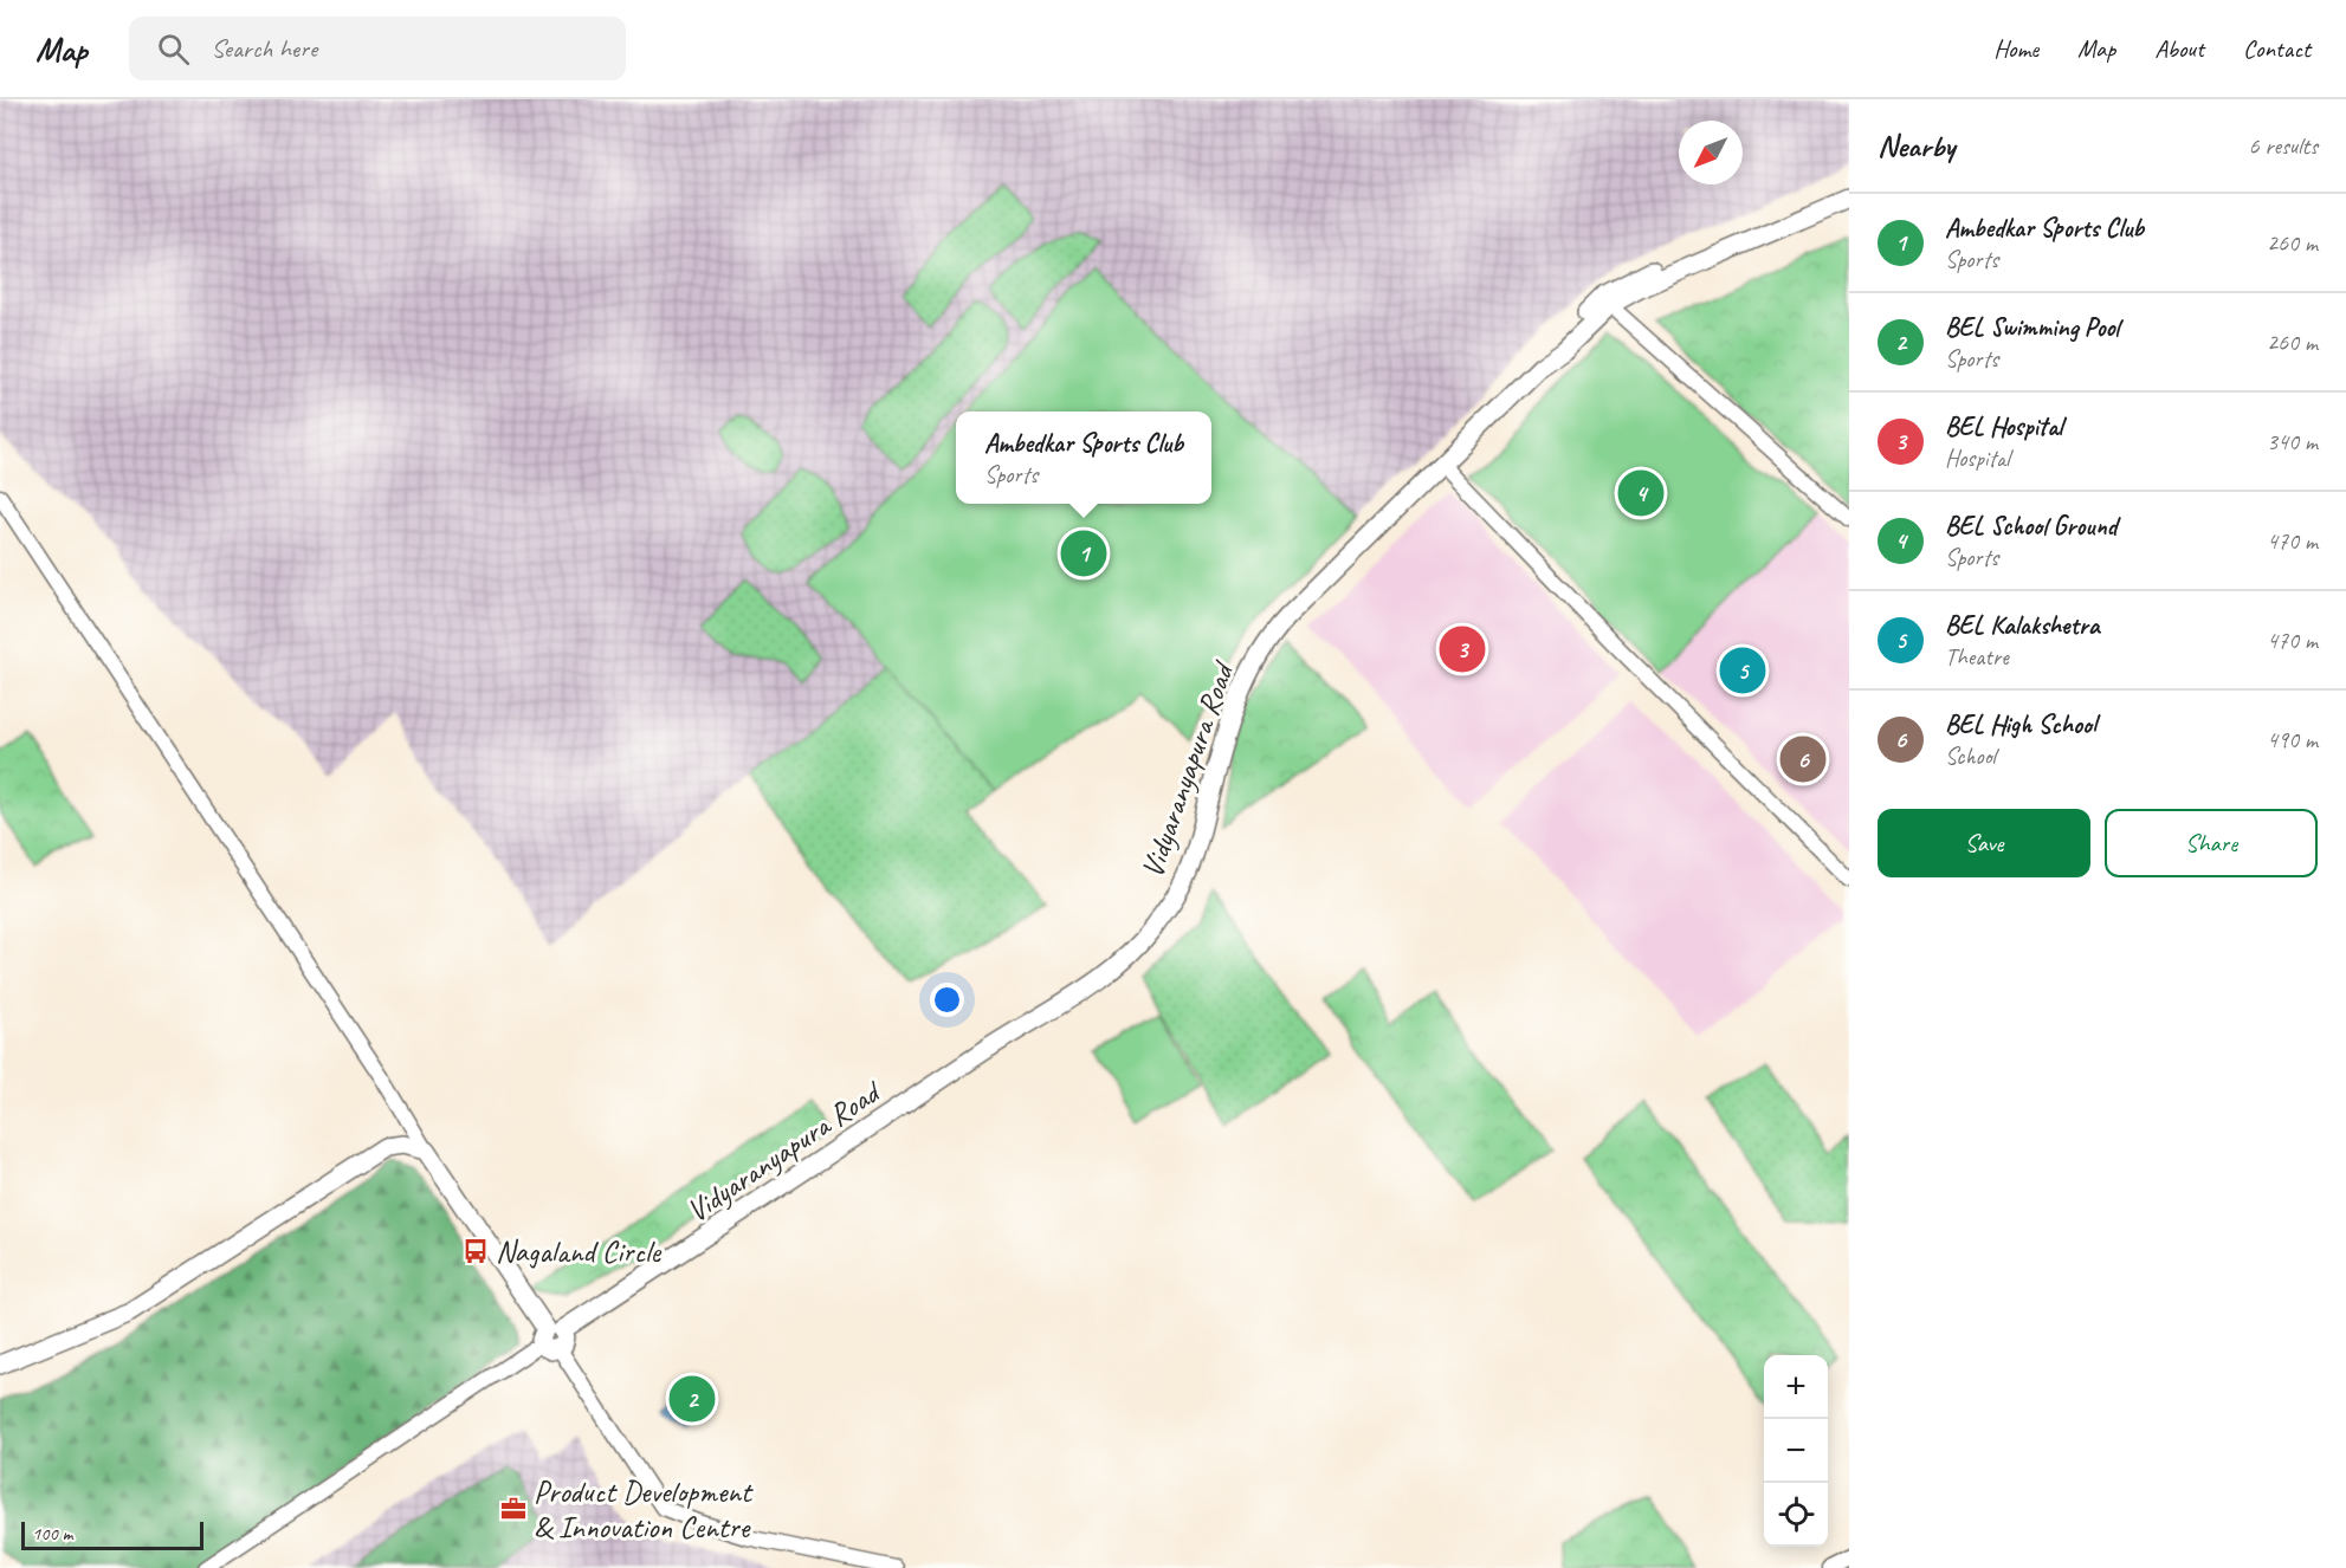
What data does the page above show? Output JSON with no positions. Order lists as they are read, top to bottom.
{
  "streets": {
    "main road": ["Vidyaranyapura Road"]
  },
  "places": {
    "bus stop": ["Nagaland Circle"],
    "office": ["Product Development & Innovation Centre"]
  },
  "scale_bar": "100 m",
  "north": "bottom left",
  "page": {
    "header": "Map",
    "search": "Search here",
    "nav": [
      "Home",
      "Map",
      "About",
      "Contact"
    ],
    "heading": ["Nearby", "6 results"],
    "list": [
      {
        "mark": "1",
        "name": "Ambedkar Sports Club",
        "note": "Sports",
        "value": "260 m"
      },
      {
        "mark": "2",
        "name": "BEL Swimming Pool",
        "note": "Sports",
        "value": "260 m"
      },
      {
        "mark": "3",
        "name": "BEL Hospital",
        "note": "Hospital",
        "value": "340 m"
      },
      {
        "mark": "4",
        "name": "BEL School Ground",
        "note": "Sports",
        "value": "470 m"
      },
      {
        "mark": "5",
        "name": "BEL Kalakshetra",
        "note": "Theatre",
        "value": "470 m"
      },
      {
        "mark": "6",
        "name": "BEL High School",
        "note": "School",
        "value": "490 m"
      }
    ],
    "popup": ["Ambedkar Sports Club", "Sports"],
    "pins": [
      "4",
      "1",
      "3",
      "5",
      "6",
      "2"
    ],
    "buttons": ["Save", "Share"],
    "map_buttons": ["+", "−"],
    "scale": "100 m"
  }
}
